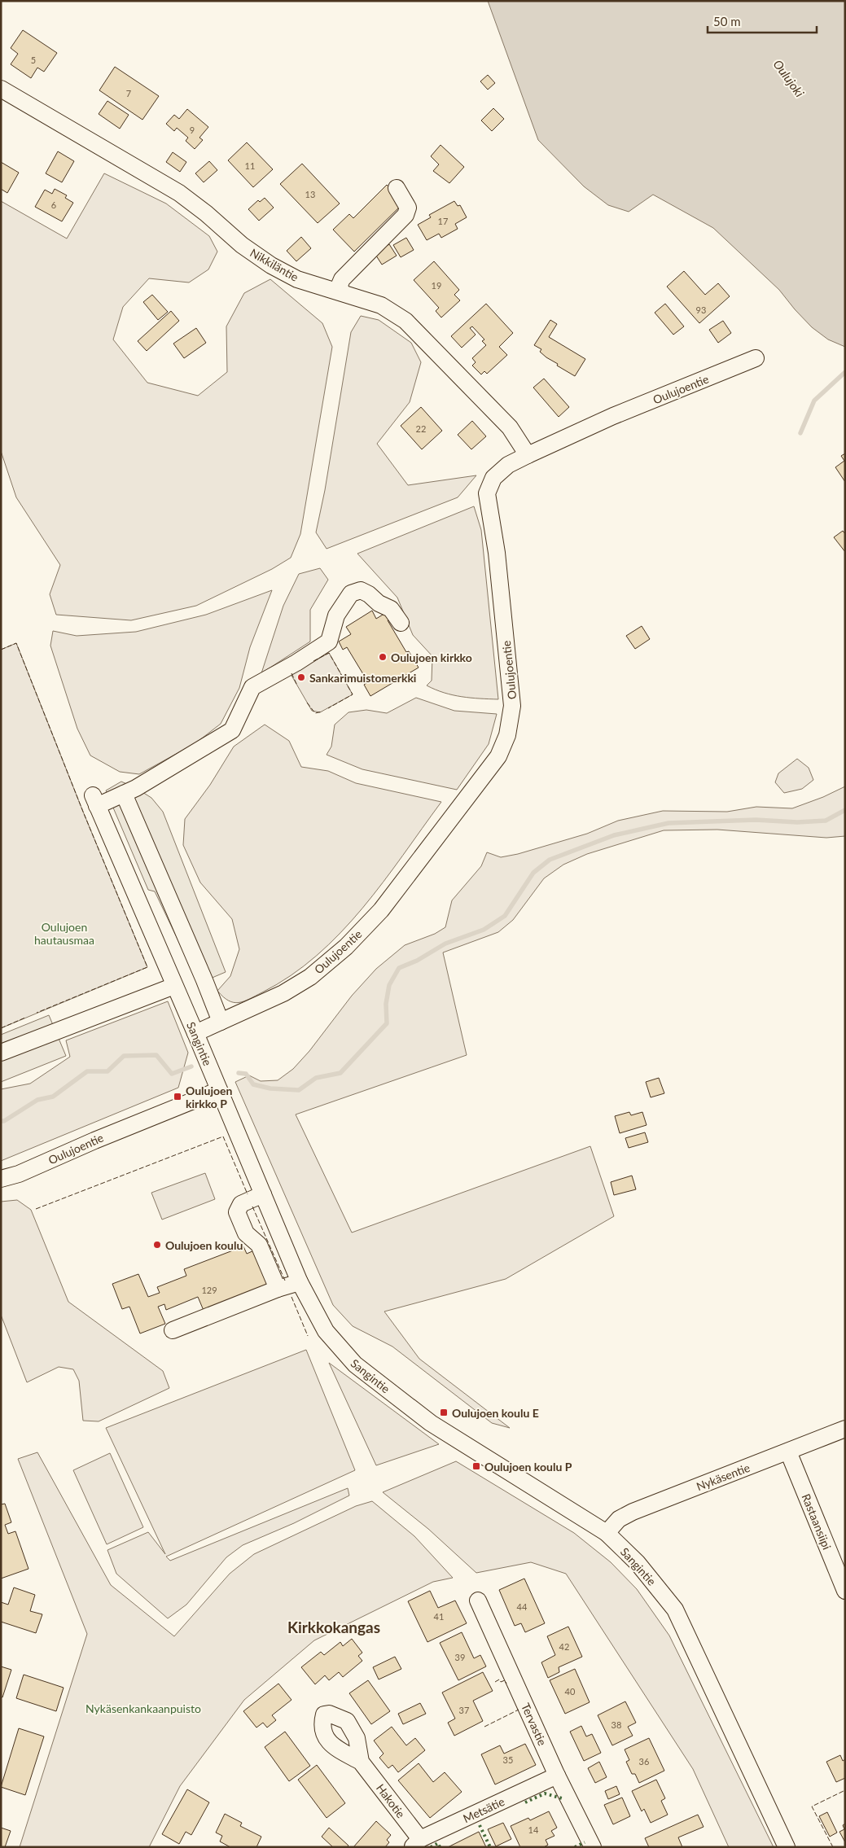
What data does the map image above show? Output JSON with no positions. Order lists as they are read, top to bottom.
{
  "streets": {
    "street": [
      "Nikkiläntie",
      "Oulujoentie",
      "Sangintie",
      "Nykäsentie",
      "Rastaansiipi",
      "Tervastie",
      "Hakotie",
      "Metsätie"
    ]
  },
  "crossings": [
    ["Nikkiläntie", "Oulujoentie"],
    ["Oulujoentie", "Sangintie"],
    ["Sangintie", "Nykäsentie"],
    ["Nykäsentie", "Rastaansiipi"],
    ["Tervastie", "Metsätie"],
    ["Hakotie", "Metsätie"]
  ],
  "districts": ["Kirkkokangas"],
  "water": ["Oulujoki"],
  "parks": ["Oulujoen hautausmaa", "Nykäsenkankaanpuisto"],
  "places": {
    "other": ["Oulujoen kirkko", "Sankarimuistomerkki", "Oulujoen koulu"],
    "transit": ["Oulujoen kirkko P", "Oulujoen koulu E", "Oulujoen koulu P"]
  },
  "house_numbers": [
    "5",
    "7",
    "9",
    "11",
    "13",
    "6",
    "17",
    "19",
    "93",
    "22",
    "129",
    "44",
    "41",
    "42",
    "39",
    "40",
    "37",
    "38",
    "35",
    "36",
    "14"
  ],
  "scale_bar": "50 m"
}
